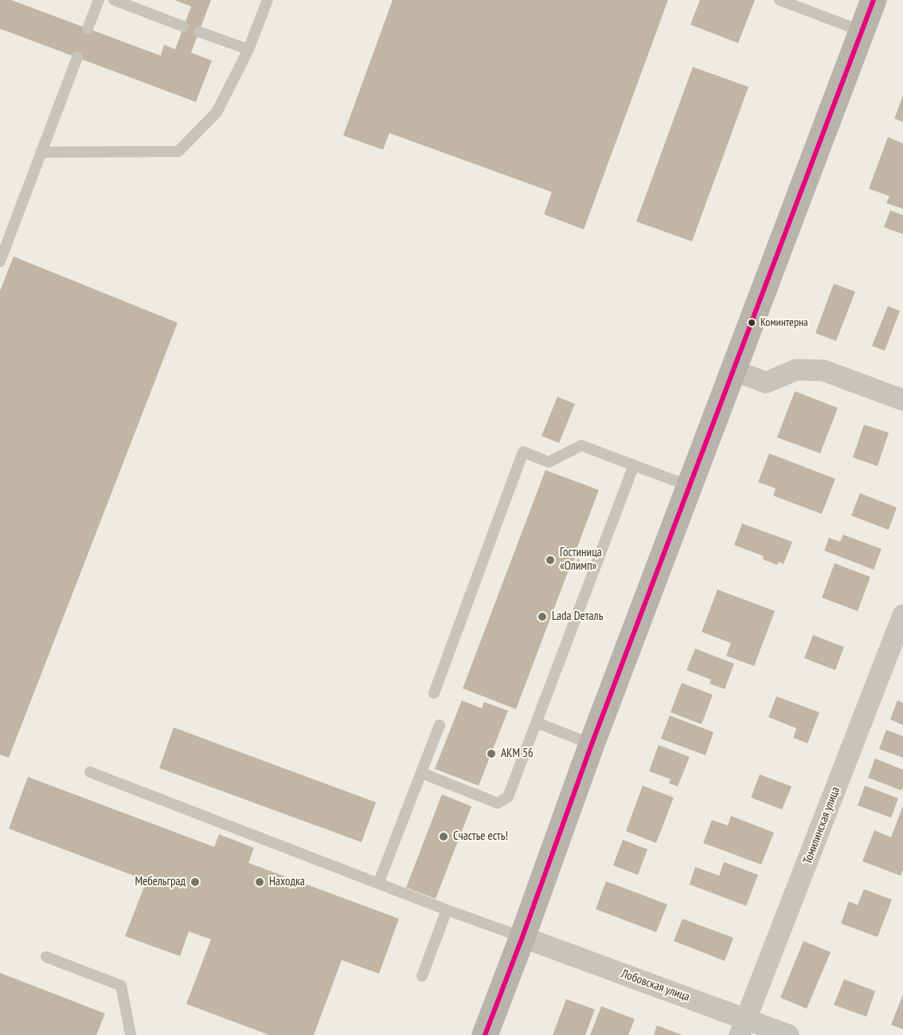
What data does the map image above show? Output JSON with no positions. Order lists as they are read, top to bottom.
{
  "streets": {
    "street": ["Томилинская улица", "Лобовская улица"]
  },
  "crossings": [
    ["Томилинская улица", "Лобовская улица"]
  ],
  "places": [
    "Коминтерна",
    "Гостиница «Олимп»",
    "Lada Dеталь",
    "АКМ 56",
    "Счастье есть!",
    "Мебельград",
    "Находка"
  ]
}
